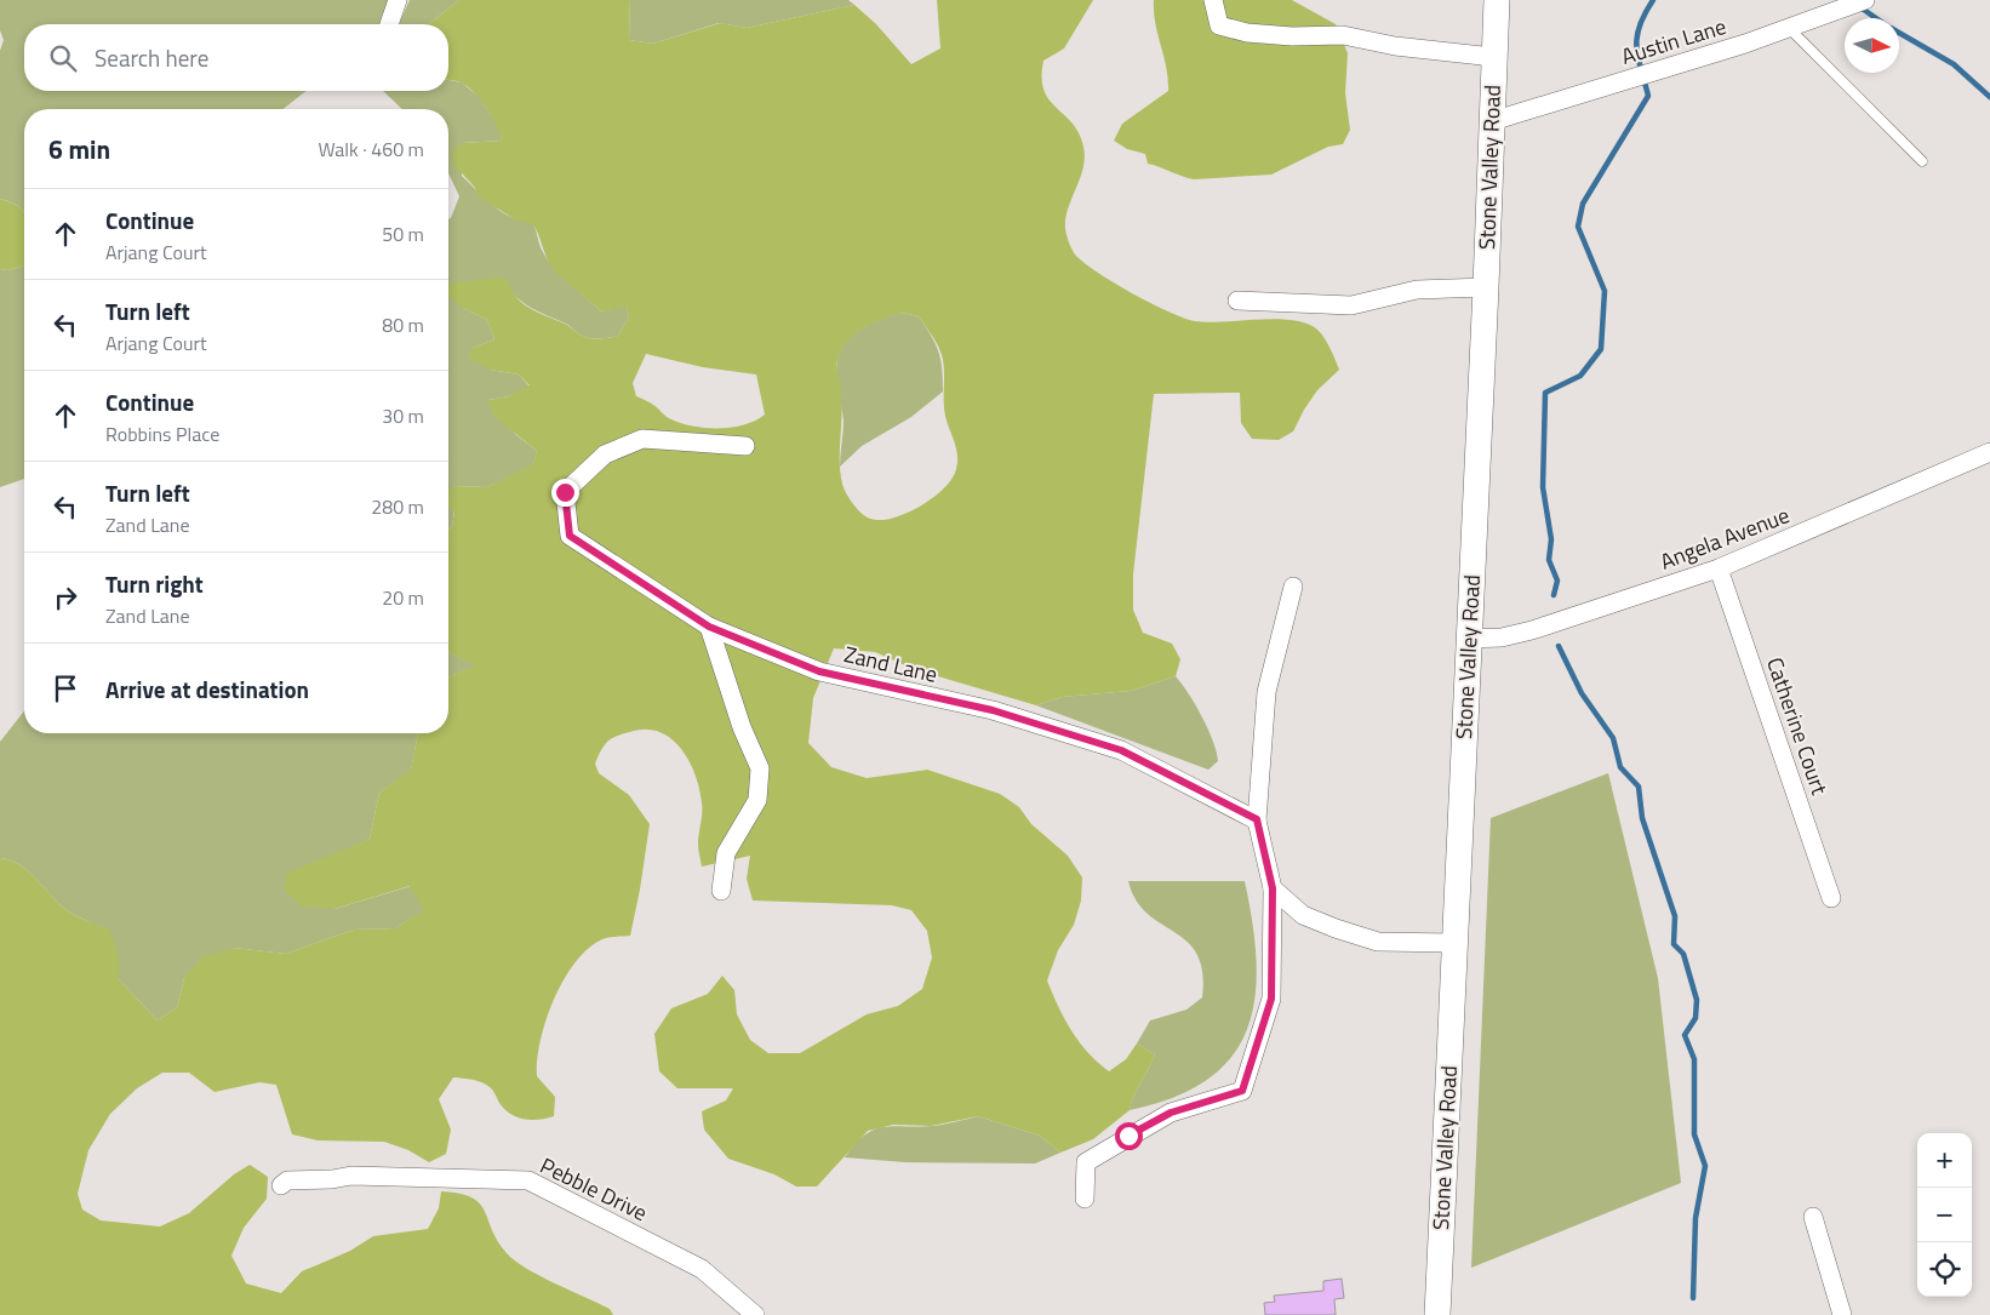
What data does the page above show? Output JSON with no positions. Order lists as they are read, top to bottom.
{
  "streets": {
    "street": [
      "Austin Lane",
      "Stone Valley Road",
      "Angela Avenue",
      "Zand Lane",
      "Catherine Court",
      "Pebble Drive"
    ]
  },
  "crossings": [
    ["Austin Lane", "Stone Valley Road"],
    ["Stone Valley Road", "Angela Avenue"],
    ["Angela Avenue", "Catherine Court"]
  ],
  "north": "right",
  "page": {
    "search": "Search here",
    "heading": ["6 min", "Walk · 460 m"],
    "list": [
      ["Continue", "Arjang Court", "50 m"],
      ["Turn left", "Arjang Court", "80 m"],
      ["Continue", "Robbins Place", "30 m"],
      ["Turn left", "Zand Lane", "280 m"],
      ["Turn right", "Zand Lane", "20 m"],
      "Arrive at destination"
    ],
    "map_buttons": ["+", "−"]
  }
}
